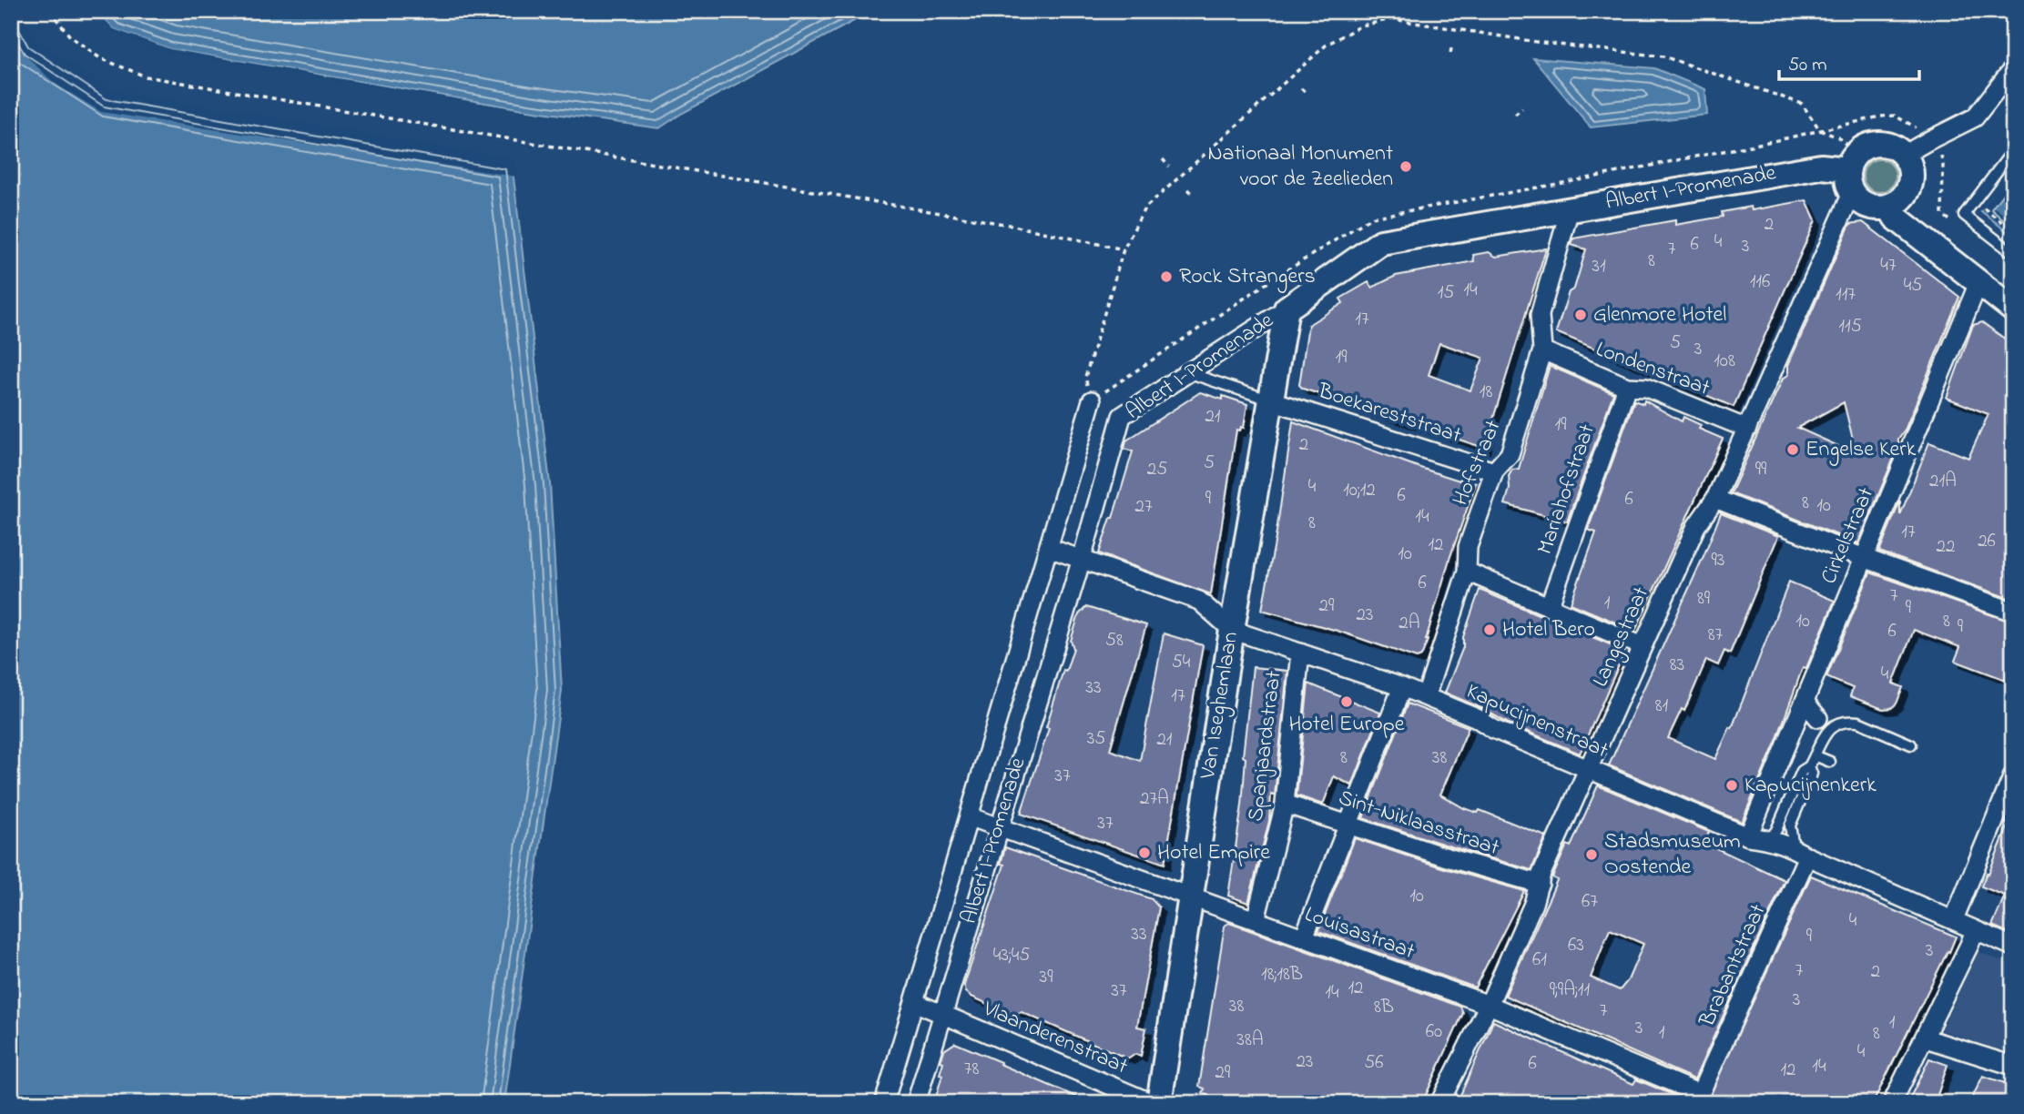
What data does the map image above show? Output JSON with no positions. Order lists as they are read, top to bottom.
{
  "streets": {
    "street": [
      "Albert I-Promenade",
      "Londenstraat",
      "Boekareststraat",
      "Hofstraat",
      "Mariahofstraat",
      "Cirkelstraat",
      "Langestraat",
      "Van Iseghemlaan",
      "Kapucijnenstraat",
      "Spanjaardstraat",
      "Sint-Niklaasstraat",
      "Louisastraat",
      "Brabantstraat",
      "Vlaanderenstraat"
    ]
  },
  "crossings": [
    ["Albert I-Promenade", "Hofstraat"],
    ["Albert I-Promenade", "Langestraat"],
    ["Albert I-Promenade", "Van Iseghemlaan"],
    ["Albert I-Promenade", "Kapucijnenstraat"],
    ["Albert I-Promenade", "Louisastraat"],
    ["Albert I-Promenade", "Vlaanderenstraat"],
    ["Londenstraat", "Hofstraat"],
    ["Londenstraat", "Mariahofstraat"],
    ["Londenstraat", "Langestraat"],
    ["Boekareststraat", "Hofstraat"],
    ["Boekareststraat", "Van Iseghemlaan"],
    ["Hofstraat", "Kapucijnenstraat"],
    ["Cirkelstraat", "Kapucijnenstraat"],
    ["Langestraat", "Kapucijnenstraat"],
    ["Langestraat", "Sint-Niklaasstraat"],
    ["Langestraat", "Louisastraat"],
    ["Van Iseghemlaan", "Kapucijnenstraat"],
    ["Van Iseghemlaan", "Louisastraat"],
    ["Kapucijnenstraat", "Spanjaardstraat"],
    ["Kapucijnenstraat", "Brabantstraat"],
    ["Spanjaardstraat", "Sint-Niklaasstraat"],
    ["Spanjaardstraat", "Louisastraat"],
    ["Louisastraat", "Brabantstraat"]
  ],
  "places": [
    "Nationaal Monument voor de Zeelieden",
    "Rock Strangers",
    "Glenmore Hotel",
    "Engelse Kerk",
    "Hotel Bero",
    "Hotel Europe",
    "Kapucijnenkerk",
    "Hotel Empire",
    "Stadsmuseum Oostende"
  ],
  "house_numbers": [
    "2",
    "4",
    "6",
    "3",
    "7",
    "8",
    "47",
    "31",
    "116",
    "45",
    "14",
    "15",
    "117",
    "17",
    "115",
    "5",
    "3",
    "19",
    "108",
    "18",
    "21",
    "19",
    "2",
    "5",
    "25",
    "99",
    "21A",
    "4",
    "10;12",
    "6",
    "9",
    "6",
    "8",
    "10",
    "27",
    "14",
    "8",
    "17",
    "26",
    "12",
    "22",
    "10",
    "93",
    "6",
    "7",
    "89",
    "1",
    "29",
    "9",
    "23",
    "10",
    "8",
    "2A",
    "9",
    "6",
    "87",
    "58",
    "54",
    "83",
    "4",
    "33",
    "17",
    "81",
    "35",
    "21",
    "8",
    "38",
    "37",
    "27A",
    "37",
    "10",
    "67",
    "4",
    "33",
    "9",
    "63",
    "3",
    "43;45",
    "61",
    "7",
    "2",
    "18;18B",
    "39",
    "12",
    "9;9A;11",
    "37",
    "14",
    "3",
    "38",
    "8B",
    "7",
    "1",
    "3",
    "60",
    "1",
    "8",
    "38A",
    "4",
    "23",
    "56",
    "6",
    "14",
    "78",
    "12",
    "29"
  ],
  "scale_bar": "50 m"
}
